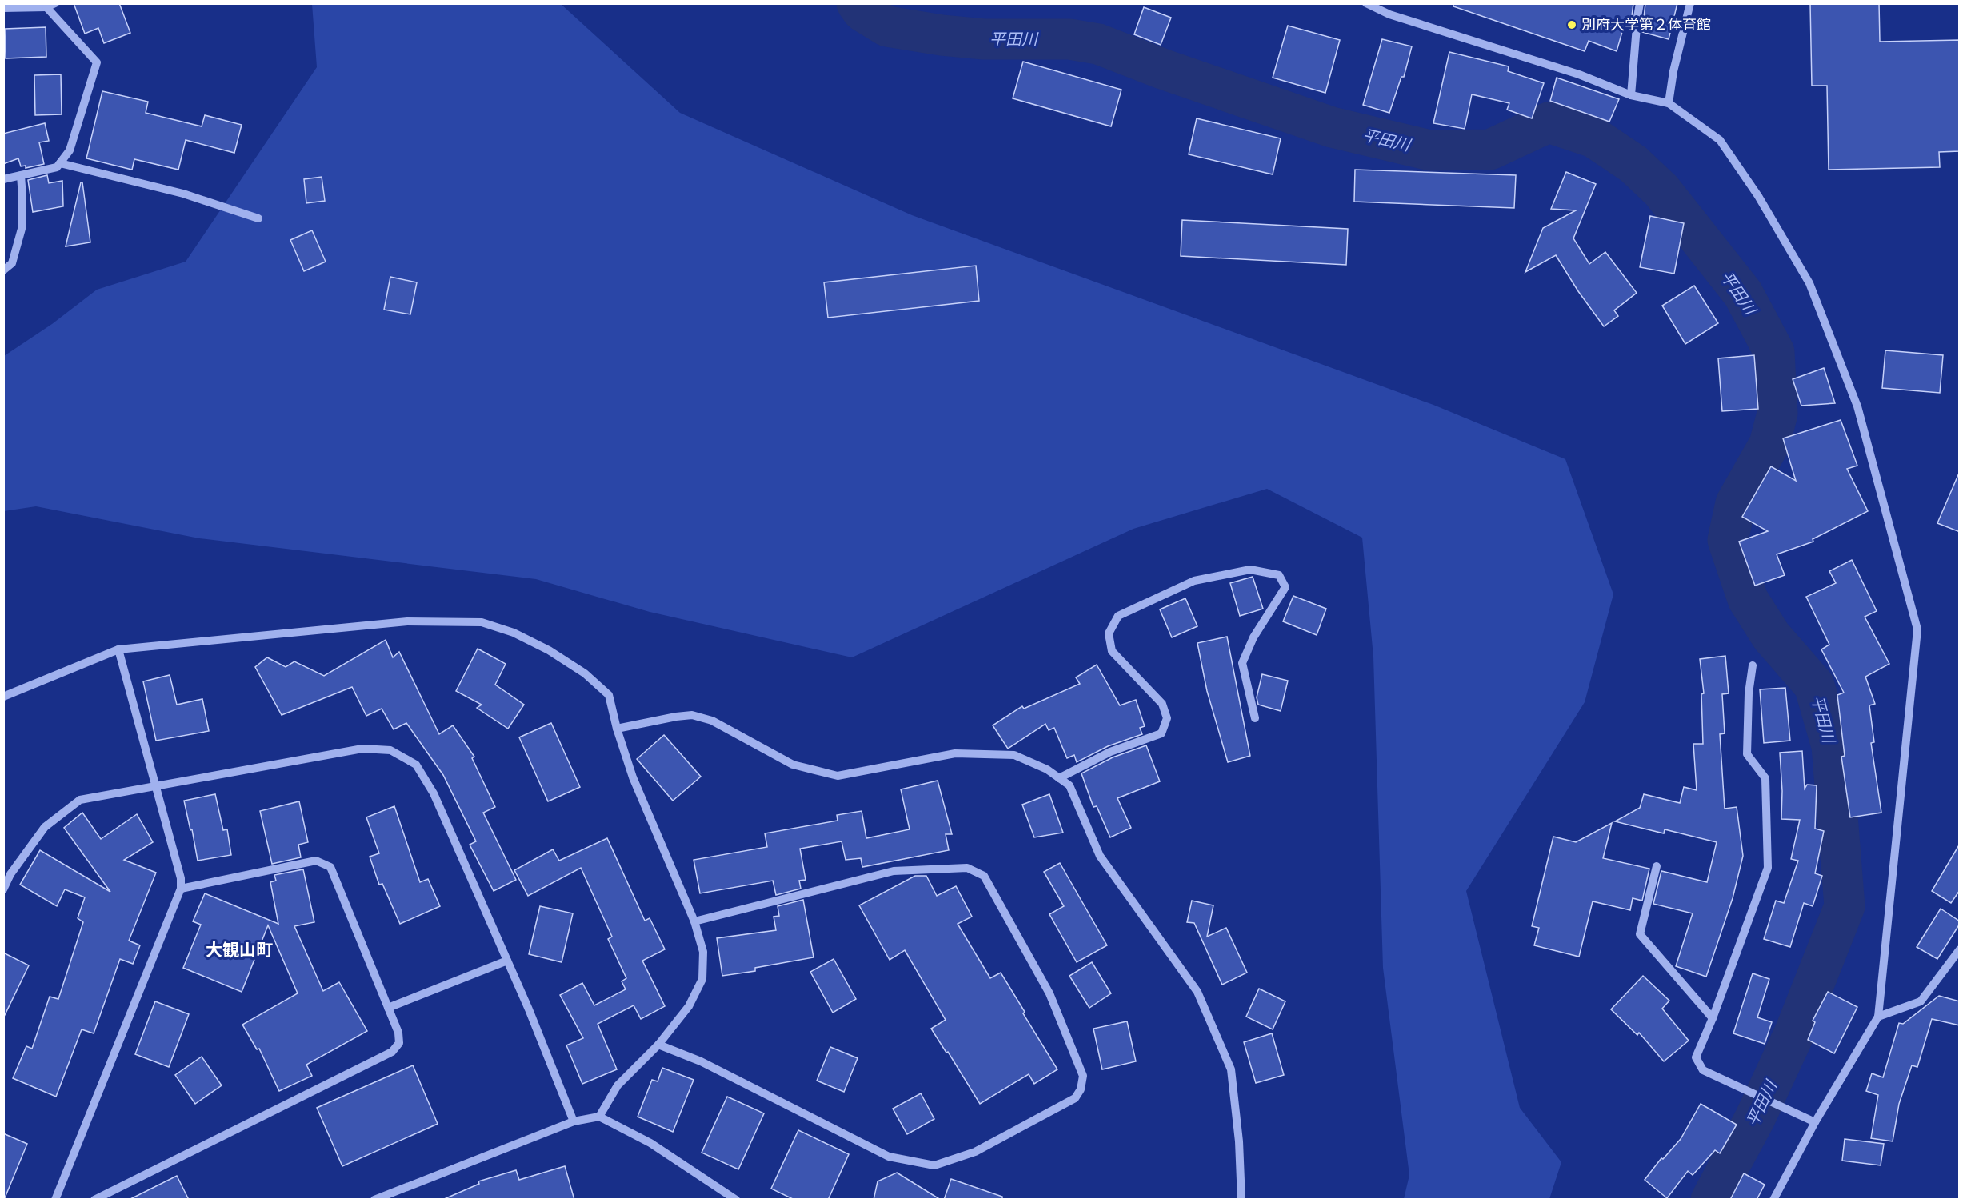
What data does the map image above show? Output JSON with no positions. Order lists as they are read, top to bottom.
{
  "districts": ["大観山町"],
  "water": ["平田川"],
  "places": ["別府大学第２体育館"]
}
